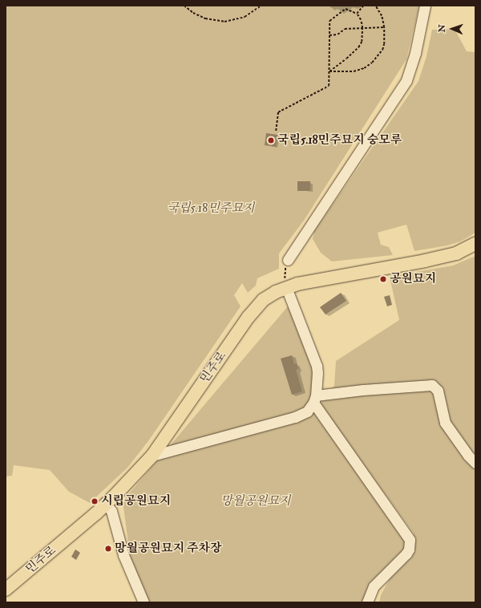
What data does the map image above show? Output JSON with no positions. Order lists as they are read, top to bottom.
{
  "streets": {
    "main road": ["민주로"]
  },
  "parks": ["국립5.18민주묘지", "망월공원묘지"],
  "places": [
    "국립5.18민주묘지 숭모루",
    "공원묘지",
    "시립공원묘지",
    "망월공원묘지 주차장"
  ],
  "north": "left"
}
